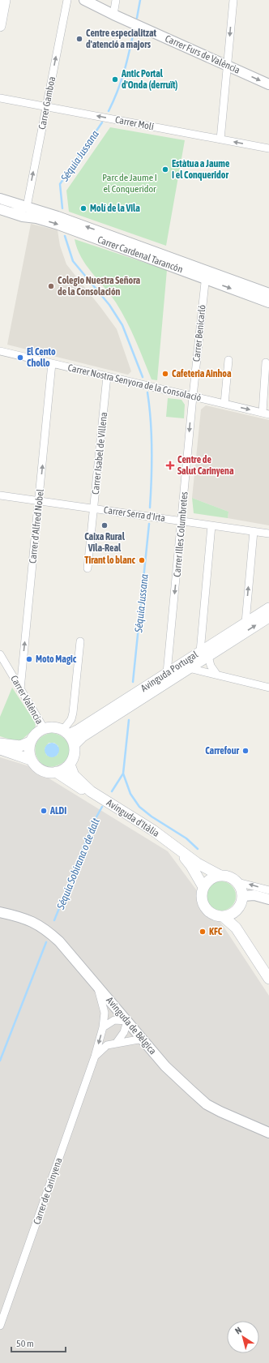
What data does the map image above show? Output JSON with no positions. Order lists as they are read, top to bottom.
{
  "streets": {
    "main road": ["Avinguda Portugal", "Avinguda d'Itàlia"],
    "street": [
      "Carrer Furs de València",
      "Carrer Gamboa",
      "Carrer Molí",
      "Carrer Cardenal Tarancón",
      "Carrer Benicarló",
      "Carrer Nostra Senyora de la Consolació",
      "Carrer Isabel de Villena",
      "Carrer Serra d'Irta",
      "Carrer d'Alfred Nobel",
      "Carrer Illes Columbretes",
      "Carrer València",
      "Avinguda de Bèlgica",
      "Carrer de Carinyena"
    ]
  },
  "crossings": [
    ["Carrer Gamboa", "Carrer Molí"],
    ["Carrer Gamboa", "Carrer Cardenal Tarancón"],
    ["Carrer Cardenal Tarancón", "Carrer Benicarló"],
    ["Carrer Benicarló", "Carrer Nostra Senyora de la Consolació"],
    ["Carrer Benicarló", "Carrer Illes Columbretes"],
    ["Carrer Nostra Senyora de la Consolació", "Carrer Isabel de Villena"],
    ["Carrer Nostra Senyora de la Consolació", "Carrer d'Alfred Nobel"],
    ["Carrer Nostra Senyora de la Consolació", "Carrer Illes Columbretes"],
    ["Carrer Isabel de Villena", "Carrer Serra d'Irta"],
    ["Carrer Serra d'Irta", "Carrer d'Alfred Nobel"],
    ["Carrer Serra d'Irta", "Carrer Illes Columbretes"],
    ["Carrer d'Alfred Nobel", "Carrer València"],
    ["Carrer Illes Columbretes", "Avinguda Portugal"],
    ["Avinguda Portugal", "Carrer València"],
    ["Avinguda Portugal", "Avinguda d'Itàlia"],
    ["Carrer València", "Avinguda d'Itàlia"],
    ["Avinguda de Bèlgica", "Carrer de Carinyena"]
  ],
  "one_way": ["Carrer Gamboa", "Carrer Molí", "Carrer d'Alfred Nobel"],
  "water": ["Séquia Jussana", "Séquia Sobirana o de dalt"],
  "parks": ["Parc de Jaume I el Conqueridor"],
  "places": {
    "other": [
      "Centre especialitzat d'atenció a majors",
      "Antic Portal d'Onda (derruït)",
      "Estàtua a Jaume I el Conqueridor",
      "Molí de la Vila",
      "Colegio Nuestra Señora de la Consolación",
      "El Cento Chollo",
      "Cafeteria Ainhoa",
      "Caixa Rural Vila-Real",
      "Tirant lo blanc",
      "Moto Magic",
      "Carrefour",
      "ALDI",
      "KFC"
    ],
    "health": ["Centre de Salut Carinyena"]
  },
  "scale_bar": "50 m",
  "north": "top left"
}
